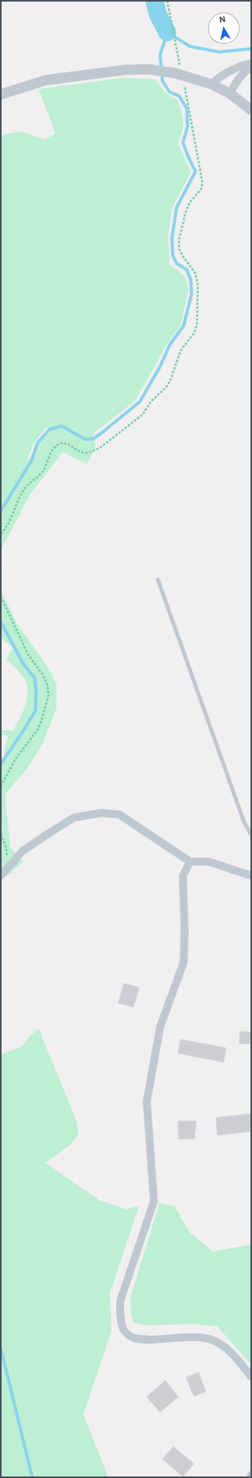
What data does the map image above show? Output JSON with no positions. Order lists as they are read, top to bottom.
{
  "north": "top"
}
